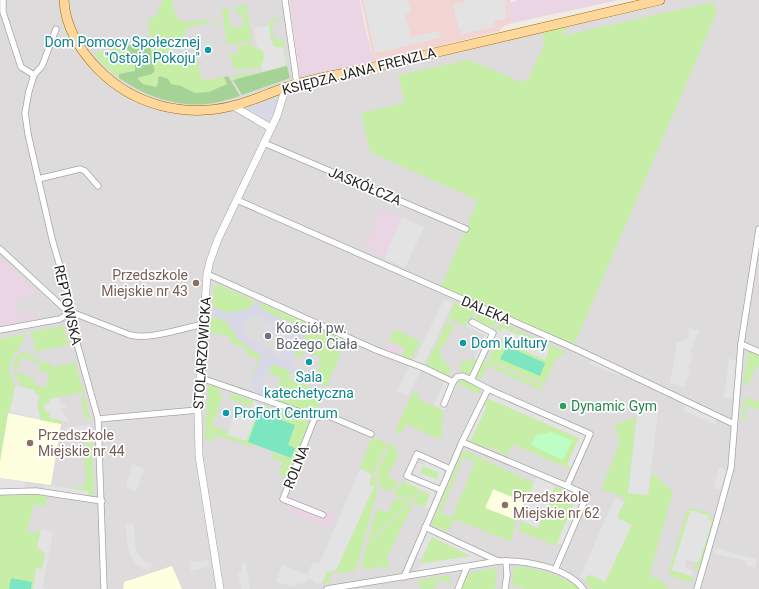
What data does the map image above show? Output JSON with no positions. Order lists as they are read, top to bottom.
{
  "streets": {
    "main road": ["KSIĘDZA JANA FRENZLA"],
    "street": [
      "JASKÓŁCZA",
      "REPTOWSKA",
      "DALEKA",
      "STOLARZOWICKA",
      "ROLNA"
    ]
  },
  "crossings": [
    ["KSIĘDZA JANA FRENZLA", "STOLARZOWICKA"],
    ["JASKÓŁCZA", "STOLARZOWICKA"],
    ["DALEKA", "STOLARZOWICKA"]
  ],
  "places": [
    "Dom Pomocy Społecznej \"Ostoja Pokoju\"",
    "Przedszkole Miejskie nr 43",
    "Kościół pw. Bożego Ciała",
    "Dom Kultury",
    "Sala katechetyczna",
    "Dynamic Gym",
    "ProFort Centrum",
    "Przedszkole Miejskie nr 44",
    "Przedszkole Miejskie nr 62"
  ]
}
